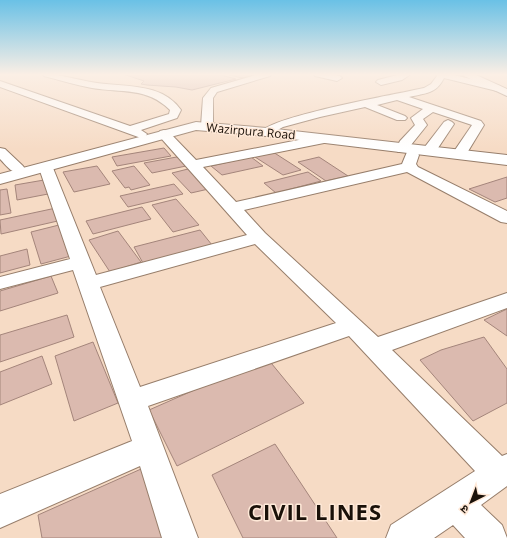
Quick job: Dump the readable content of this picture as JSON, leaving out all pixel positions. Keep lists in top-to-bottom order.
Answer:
{
  "streets": {
    "main road": ["Wazirpura Road"]
  },
  "districts": ["CIVIL LINES"],
  "north": "bottom left"
}
